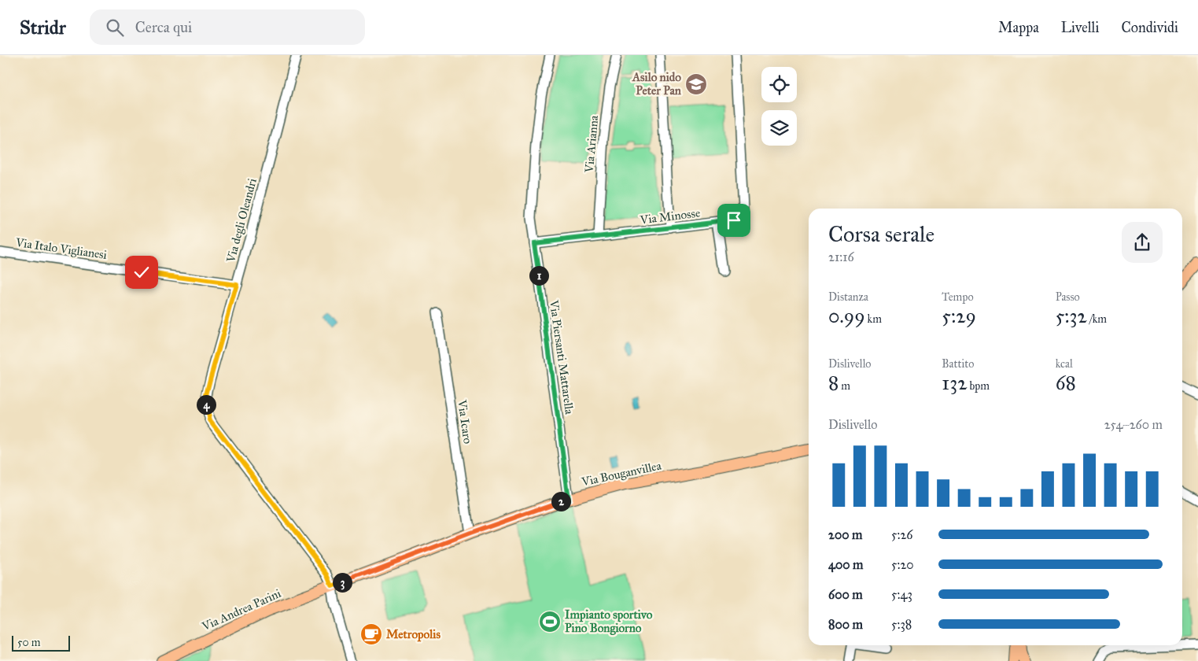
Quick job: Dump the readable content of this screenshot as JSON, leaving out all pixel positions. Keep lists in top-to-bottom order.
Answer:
{
  "streets": {
    "main road": ["Via Bouganvillea", "Via Andrea Parini"],
    "street": [
      "Via Arianna",
      "Via Minosse",
      "Via degli Oleandri",
      "Via Italo Viglianesi",
      "Via Piersanti Mattarella",
      "Via Icaro"
    ]
  },
  "crossings": [
    ["Via Arianna", "Via Minosse"],
    ["Via Minosse", "Via Piersanti Mattarella"],
    ["Via degli Oleandri", "Via Italo Viglianesi"],
    ["Via degli Oleandri", "Via Bouganvillea"],
    ["Via degli Oleandri", "Via Andrea Parini"],
    ["Via Piersanti Mattarella", "Via Bouganvillea"],
    ["Via Icaro", "Via Bouganvillea"],
    ["Via Bouganvillea", "Via Andrea Parini"]
  ],
  "places": {
    "school or university": ["Asilo nido Peter Pan"],
    "sports": ["Impianto sportivo Pino Bongiorno"],
    "cafe": ["Metropolis"]
  },
  "scale_bar": "50 m",
  "page": {
    "header": "Stridr",
    "search": "Cerca qui",
    "nav": ["Mappa", "Livelli", "Condividi"],
    "heading": ["Corsa serale", "21:16"],
    "pins": [
      "1",
      "4",
      "2",
      "3"
    ],
    "stats": [
      ["Distanza", "0.99 km"],
      ["Tempo", "5:29"],
      ["Passo", "5:32 /km"],
      ["Dislivello", "8 m"],
      ["Battito", "132 bpm"],
      ["kcal", "68"]
    ],
    "chart": ["Dislivello", "254–260 m"],
    "list": [
      {
        "name": "200 m",
        "note": "5:26"
      },
      {
        "name": "400 m",
        "note": "5:20"
      },
      {
        "name": "600 m",
        "note": "5:43"
      },
      {
        "name": "800 m",
        "note": "5:38"
      }
    ],
    "scale": "50 m"
  }
}
